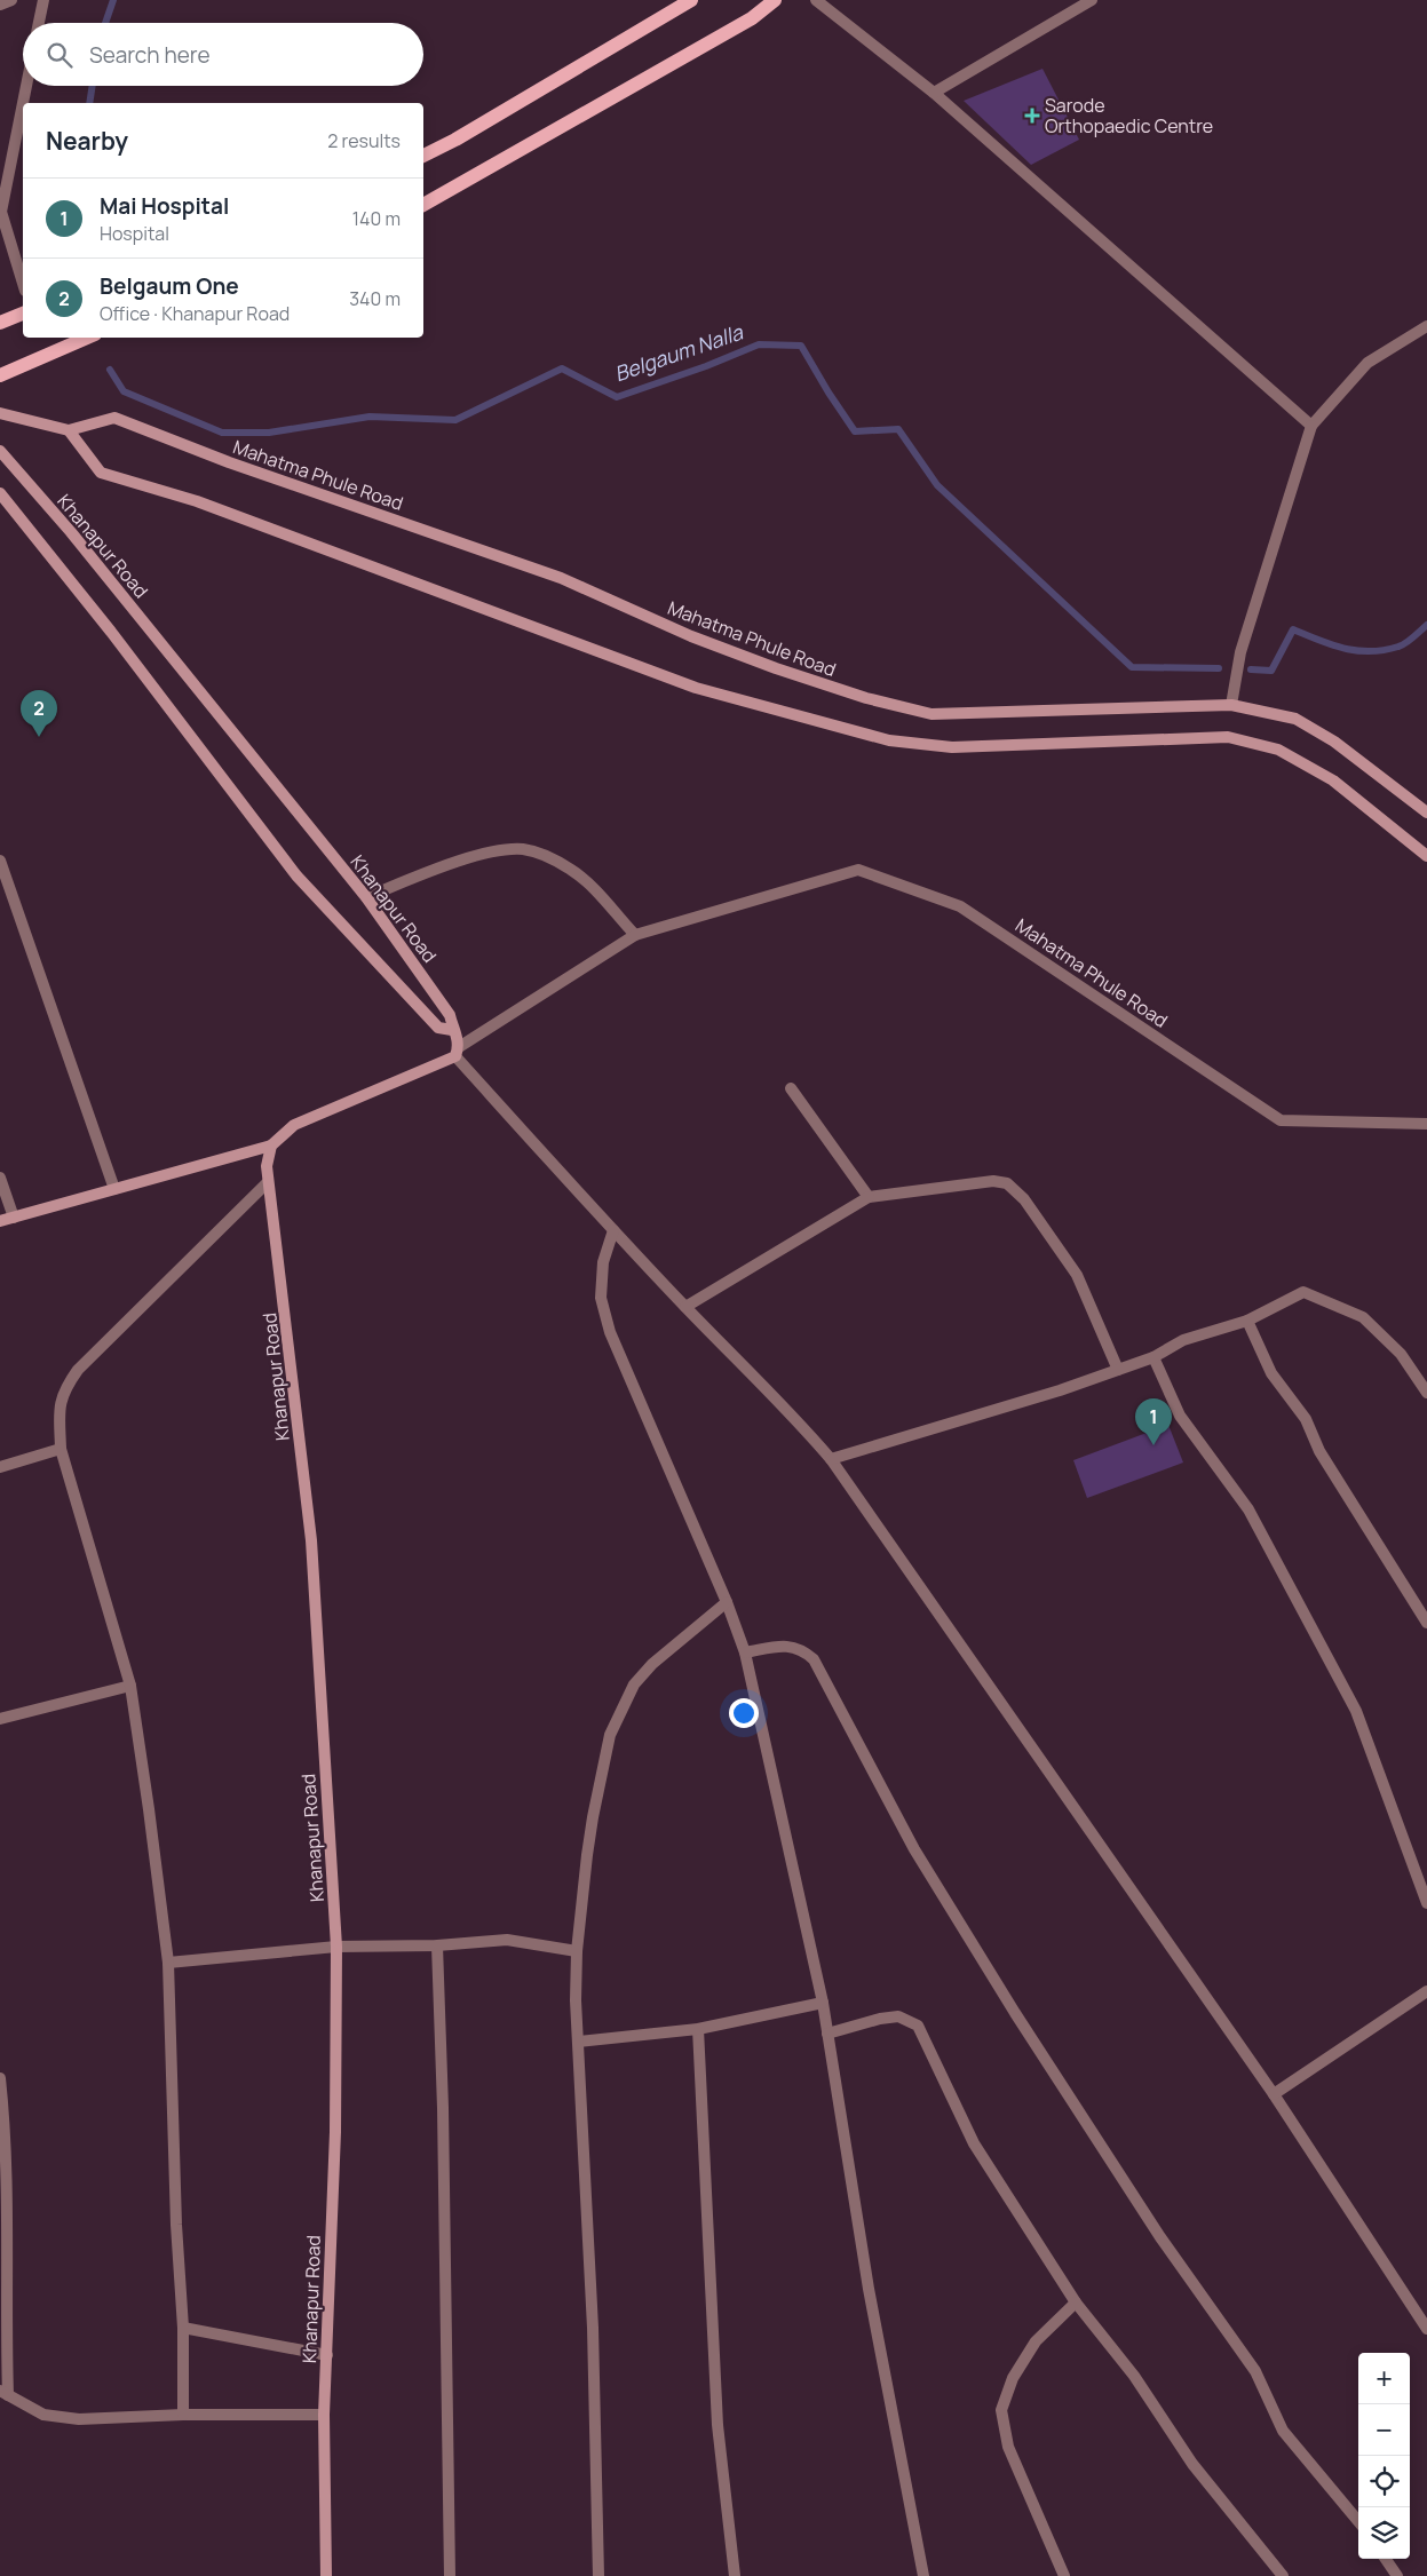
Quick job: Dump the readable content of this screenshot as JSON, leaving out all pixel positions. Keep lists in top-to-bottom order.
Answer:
{
  "streets": {
    "main road": ["Mahatma Phule Road", "Khanapur Road"]
  },
  "crossings": [
    ["Mahatma Phule Road", "Khanapur Road"]
  ],
  "water": ["Belgaum Nalla"],
  "places": {
    "health": ["Sarode Orthopaedic Centre"]
  },
  "page": {
    "search": "Search here",
    "heading": ["Nearby", "2 results"],
    "list": [
      {
        "mark": "1",
        "name": "Mai Hospital",
        "note": "Hospital",
        "value": "140 m"
      },
      {
        "mark": "2",
        "name": "Belgaum One",
        "note": "Office · Khanapur Road",
        "value": "340 m"
      }
    ],
    "pins": ["2", "1"],
    "map_buttons": ["+", "−"]
  }
}
